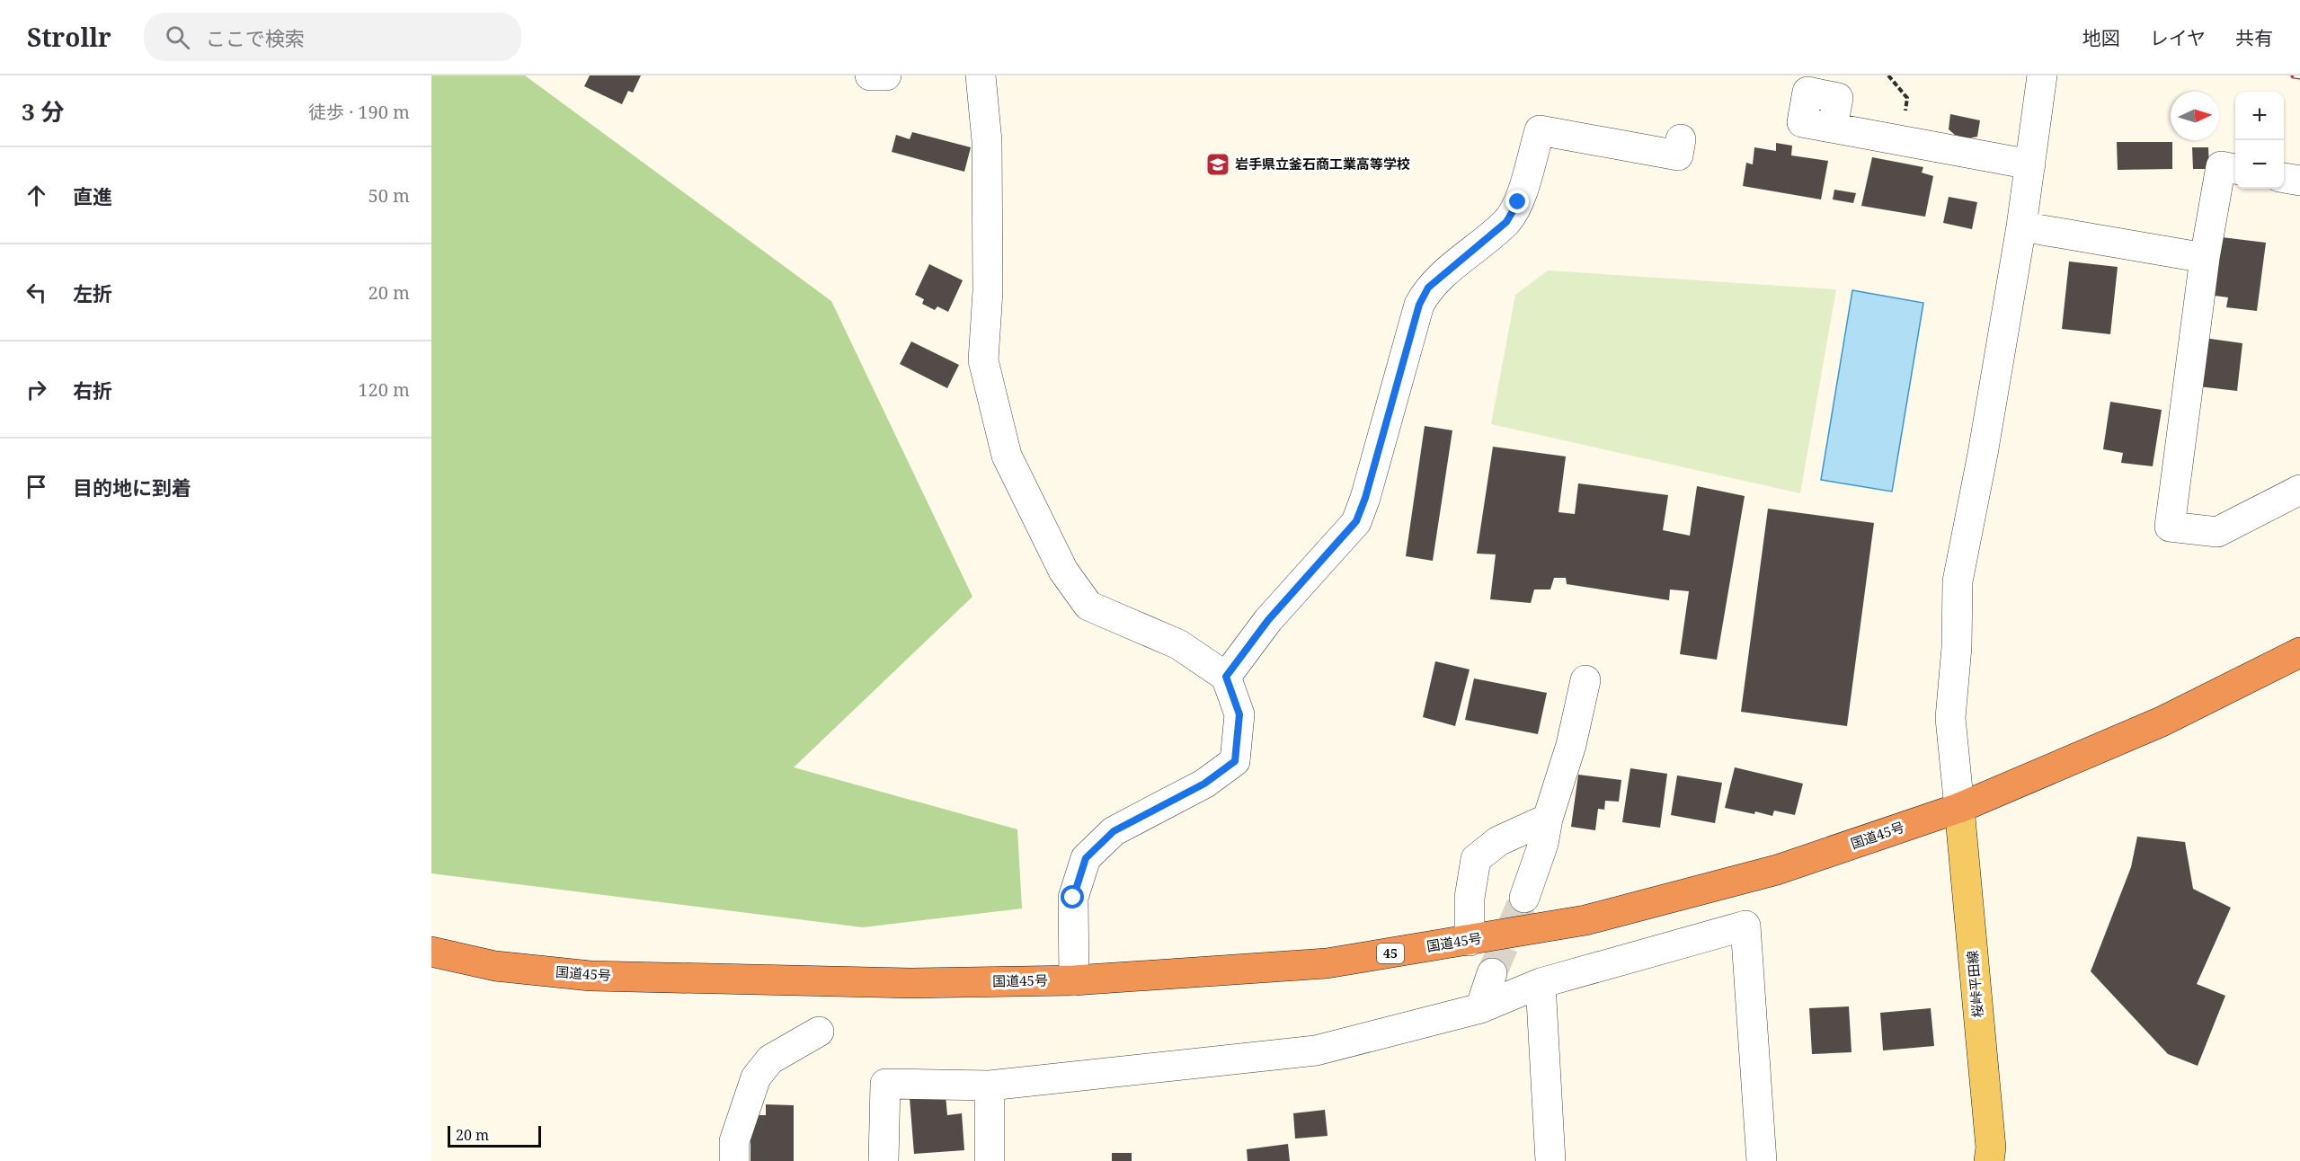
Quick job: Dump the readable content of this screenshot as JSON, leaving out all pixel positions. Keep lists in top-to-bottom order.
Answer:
{
  "streets": {
    "highway": ["国道45号", "45"],
    "main road": ["桜峠平田線"]
  },
  "crossings": [
    ["国道45号", "桜峠平田線"]
  ],
  "places": {
    "school or university": ["岩手県立釜石商工業高等学校"]
  },
  "scale_bar": "20 m",
  "north": "right",
  "page": {
    "header": "Strollr",
    "search": "ここで検索",
    "nav": ["地図", "レイヤ", "共有"],
    "heading": ["3 分", "徒歩 · 190 m"],
    "map_buttons": ["+", "−"],
    "list": [
      ["直進", "50 m"],
      ["左折", "20 m"],
      ["右折", "120 m"],
      "目的地に到着"
    ],
    "scale": "20 m"
  }
}
